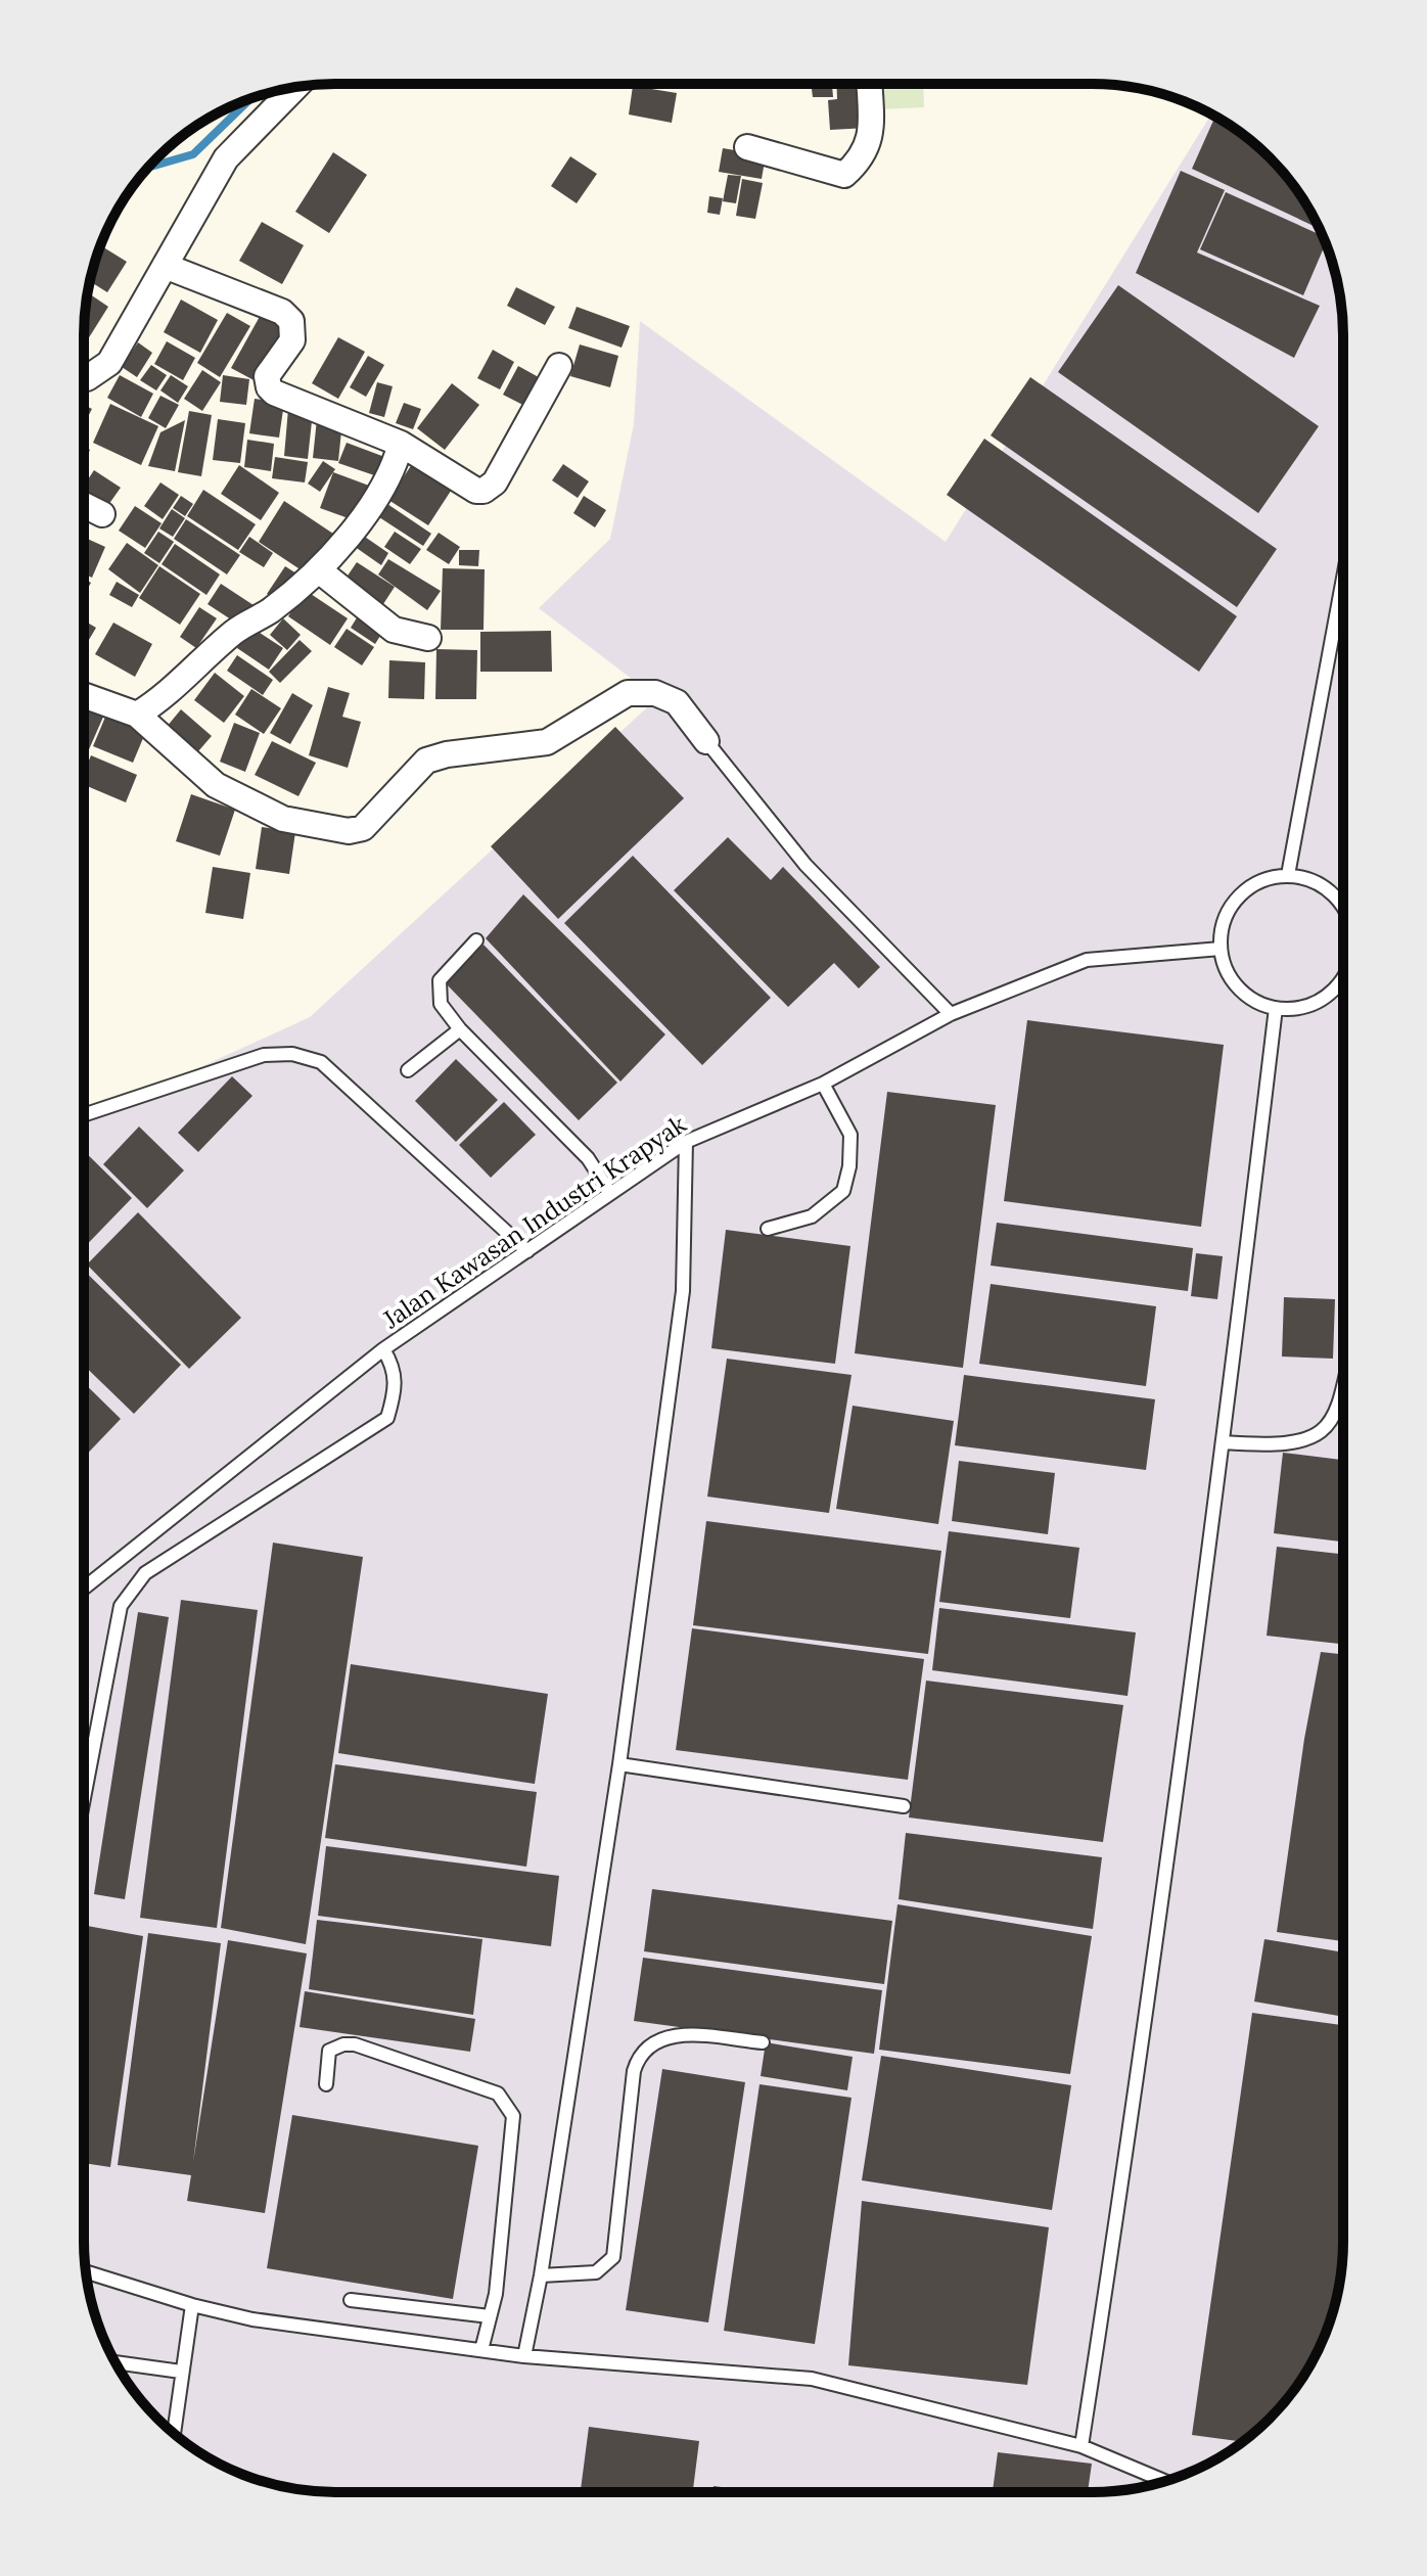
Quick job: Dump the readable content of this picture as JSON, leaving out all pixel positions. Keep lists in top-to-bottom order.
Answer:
{
  "streets": {
    "lane": ["Jalan Kawasan Industri Krapyak"]
  }
}
